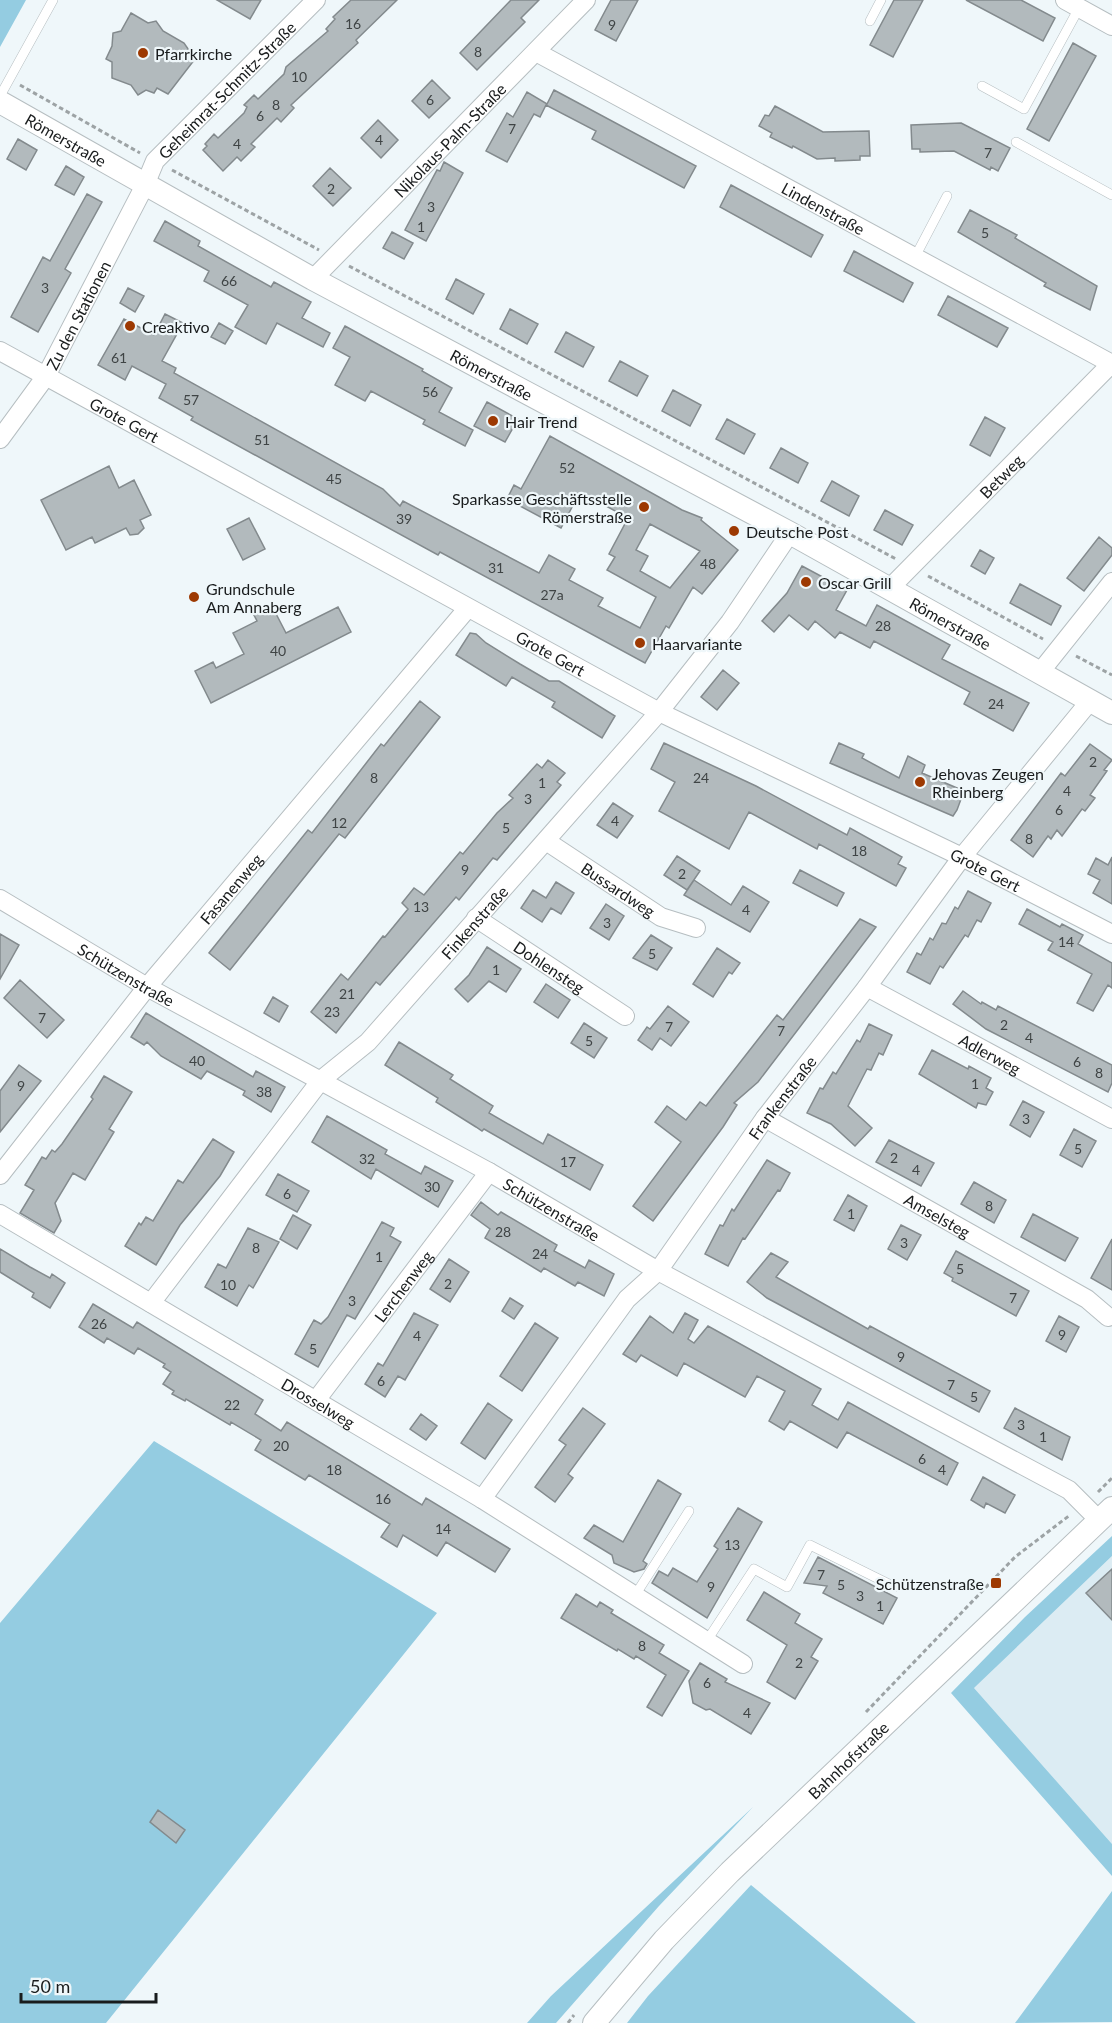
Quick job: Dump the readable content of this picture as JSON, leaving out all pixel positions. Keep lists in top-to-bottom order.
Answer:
{
  "streets": {
    "street": [
      "Geheimrat-Schmitz-Straße",
      "Römerstraße",
      "Nikolaus-Palm-Straße",
      "Lindenstraße",
      "Zu den Stationen",
      "Grote Gert",
      "Betweg",
      "Fasanenweg",
      "Bussardweg",
      "Finkenstraße",
      "Dohlensteg",
      "Schützenstraße",
      "Adlerweg",
      "Frankenstraße",
      "Amselsteg",
      "Lerchenweg",
      "Drosselweg",
      "Bahnhofstraße"
    ]
  },
  "crossings": [
    ["Geheimrat-Schmitz-Straße", "Römerstraße"],
    ["Geheimrat-Schmitz-Straße", "Zu den Stationen"],
    ["Römerstraße", "Nikolaus-Palm-Straße"],
    ["Römerstraße", "Zu den Stationen"],
    ["Römerstraße", "Betweg"],
    ["Römerstraße", "Finkenstraße"],
    ["Römerstraße", "Frankenstraße"],
    ["Nikolaus-Palm-Straße", "Lindenstraße"],
    ["Lindenstraße", "Betweg"],
    ["Zu den Stationen", "Grote Gert"],
    ["Grote Gert", "Fasanenweg"],
    ["Grote Gert", "Finkenstraße"],
    ["Grote Gert", "Frankenstraße"],
    ["Fasanenweg", "Schützenstraße"],
    ["Bussardweg", "Finkenstraße"],
    ["Finkenstraße", "Dohlensteg"],
    ["Finkenstraße", "Schützenstraße"],
    ["Finkenstraße", "Drosselweg"],
    ["Schützenstraße", "Frankenstraße"],
    ["Schützenstraße", "Lerchenweg"],
    ["Schützenstraße", "Bahnhofstraße"],
    ["Adlerweg", "Frankenstraße"],
    ["Frankenstraße", "Amselsteg"],
    ["Frankenstraße", "Drosselweg"],
    ["Lerchenweg", "Drosselweg"]
  ],
  "places": {
    "other": [
      "Pfarrkirche",
      "Creaktivo",
      "Hair Trend",
      "Sparkasse Geschäftsstelle Römerstraße",
      "Deutsche Post",
      "Oscar Grill",
      "Grundschule Am Annaberg",
      "Haarvariante",
      "Jehovas Zeugen Rheinberg"
    ],
    "transit": ["Schützenstraße"]
  },
  "house_numbers": [
    "16",
    "9",
    "8",
    "10",
    "6",
    "8",
    "6",
    "7",
    "4",
    "4",
    "7",
    "2",
    "3",
    "1",
    "5",
    "66",
    "3",
    "61",
    "56",
    "57",
    "51",
    "52",
    "45",
    "39",
    "48",
    "31",
    "27a",
    "28",
    "40",
    "24",
    "2",
    "8",
    "24",
    "1",
    "4",
    "3",
    "6",
    "4",
    "12",
    "5",
    "8",
    "18",
    "9",
    "2",
    "13",
    "4",
    "3",
    "14",
    "5",
    "1",
    "21",
    "23",
    "7",
    "2",
    "7",
    "7",
    "4",
    "5",
    "40",
    "6",
    "8",
    "1",
    "9",
    "38",
    "3",
    "5",
    "2",
    "32",
    "17",
    "4",
    "30",
    "6",
    "8",
    "1",
    "28",
    "3",
    "8",
    "24",
    "1",
    "5",
    "2",
    "10",
    "7",
    "3",
    "26",
    "9",
    "4",
    "5",
    "9",
    "6",
    "7",
    "5",
    "22",
    "3",
    "1",
    "20",
    "6",
    "18",
    "4",
    "16",
    "14",
    "13",
    "7",
    "5",
    "9",
    "3",
    "1",
    "8",
    "2",
    "6",
    "4"
  ],
  "scale_bar": "50 m"
}
